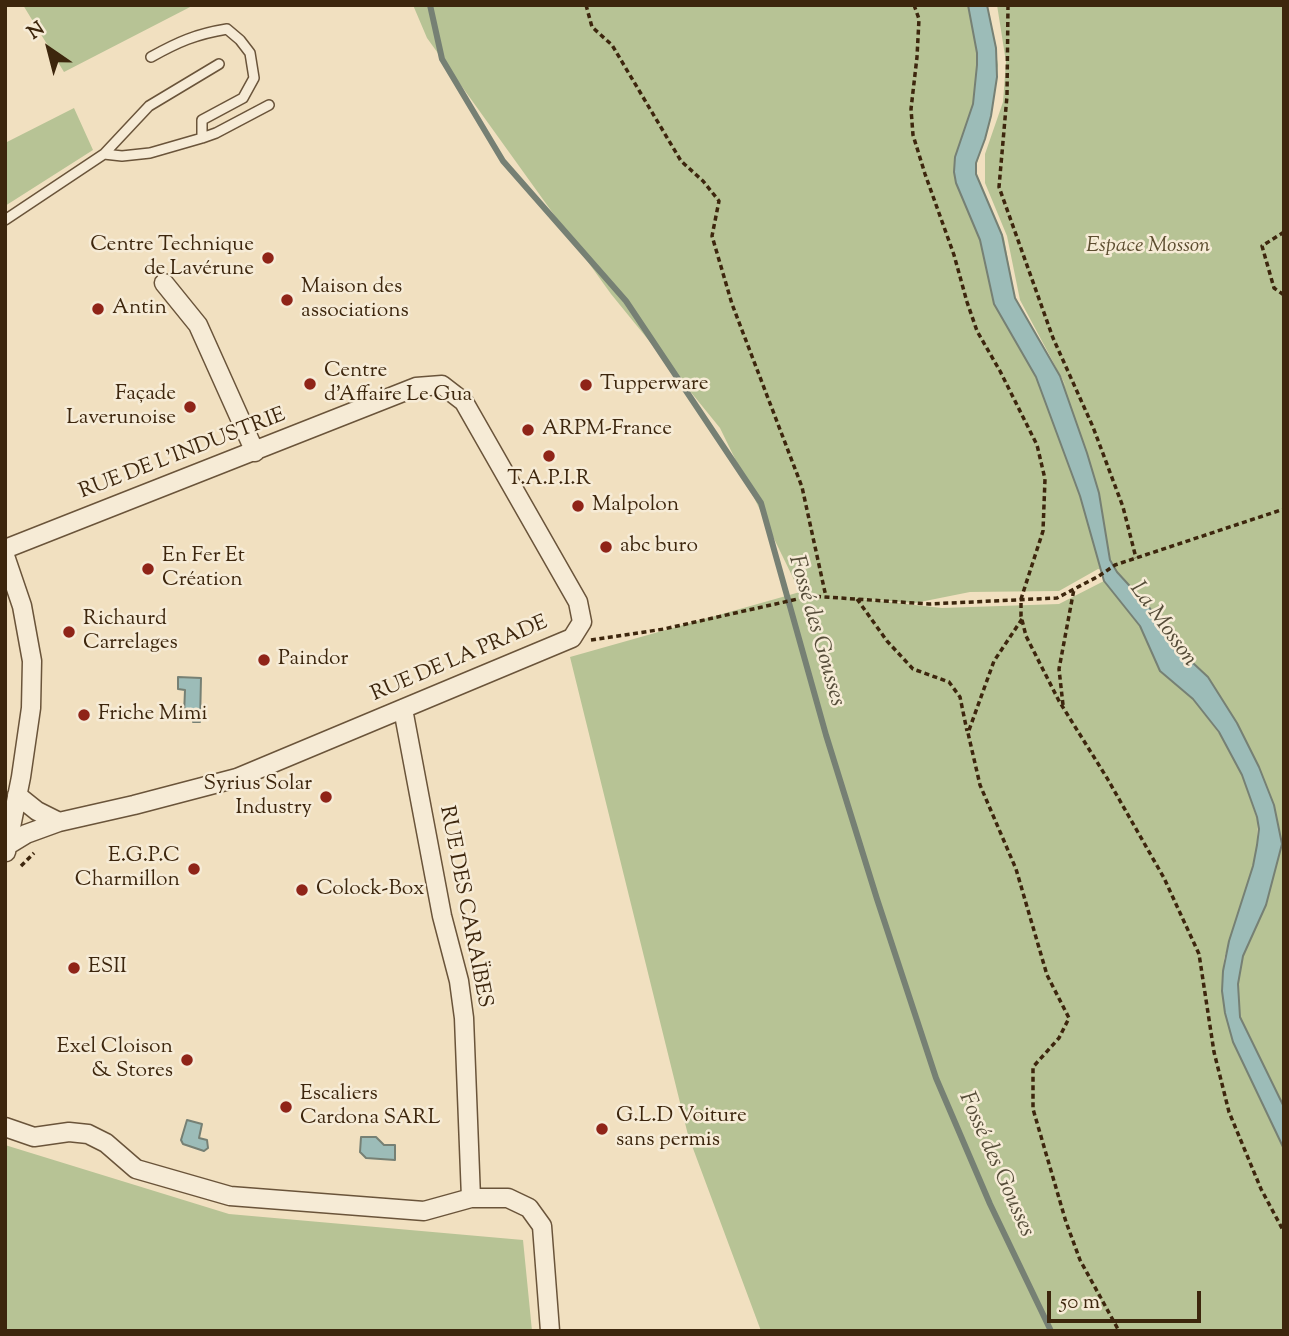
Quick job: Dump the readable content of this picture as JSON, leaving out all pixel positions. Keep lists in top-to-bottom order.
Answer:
{
  "streets": {
    "street": ["RUE DE L'INDUSTRIE", "RUE DE LA PRADE", "RUE DES CARAÏBES"]
  },
  "crossings": [
    ["RUE DE L'INDUSTRIE", "RUE DE LA PRADE"],
    ["RUE DE LA PRADE", "RUE DES CARAÏBES"]
  ],
  "water": ["La Mosson", "Fossé des Gousses"],
  "parks": ["Espace Mosson"],
  "places": [
    "Centre Technique de Lavérune",
    "Maison des associations",
    "Antin",
    "Centre d'Affaire Le Gua",
    "Tupperware",
    "Façade Laverunoise",
    "ARPM-France",
    "T.A.P.I.R",
    "Malpolon",
    "abc buro",
    "En Fer Et Création",
    "Richaurd Carrelages",
    "Paindor",
    "Friche Mimi",
    "Syrius Solar Industry",
    "E.G.P.C Charmillon",
    "Colock-Box",
    "ESII",
    "Exel Cloison & Stores",
    "Escaliers Cardona SARL",
    "G.L.D Voiture sans permis"
  ],
  "scale_bar": "50 m",
  "north": "top left"
}
